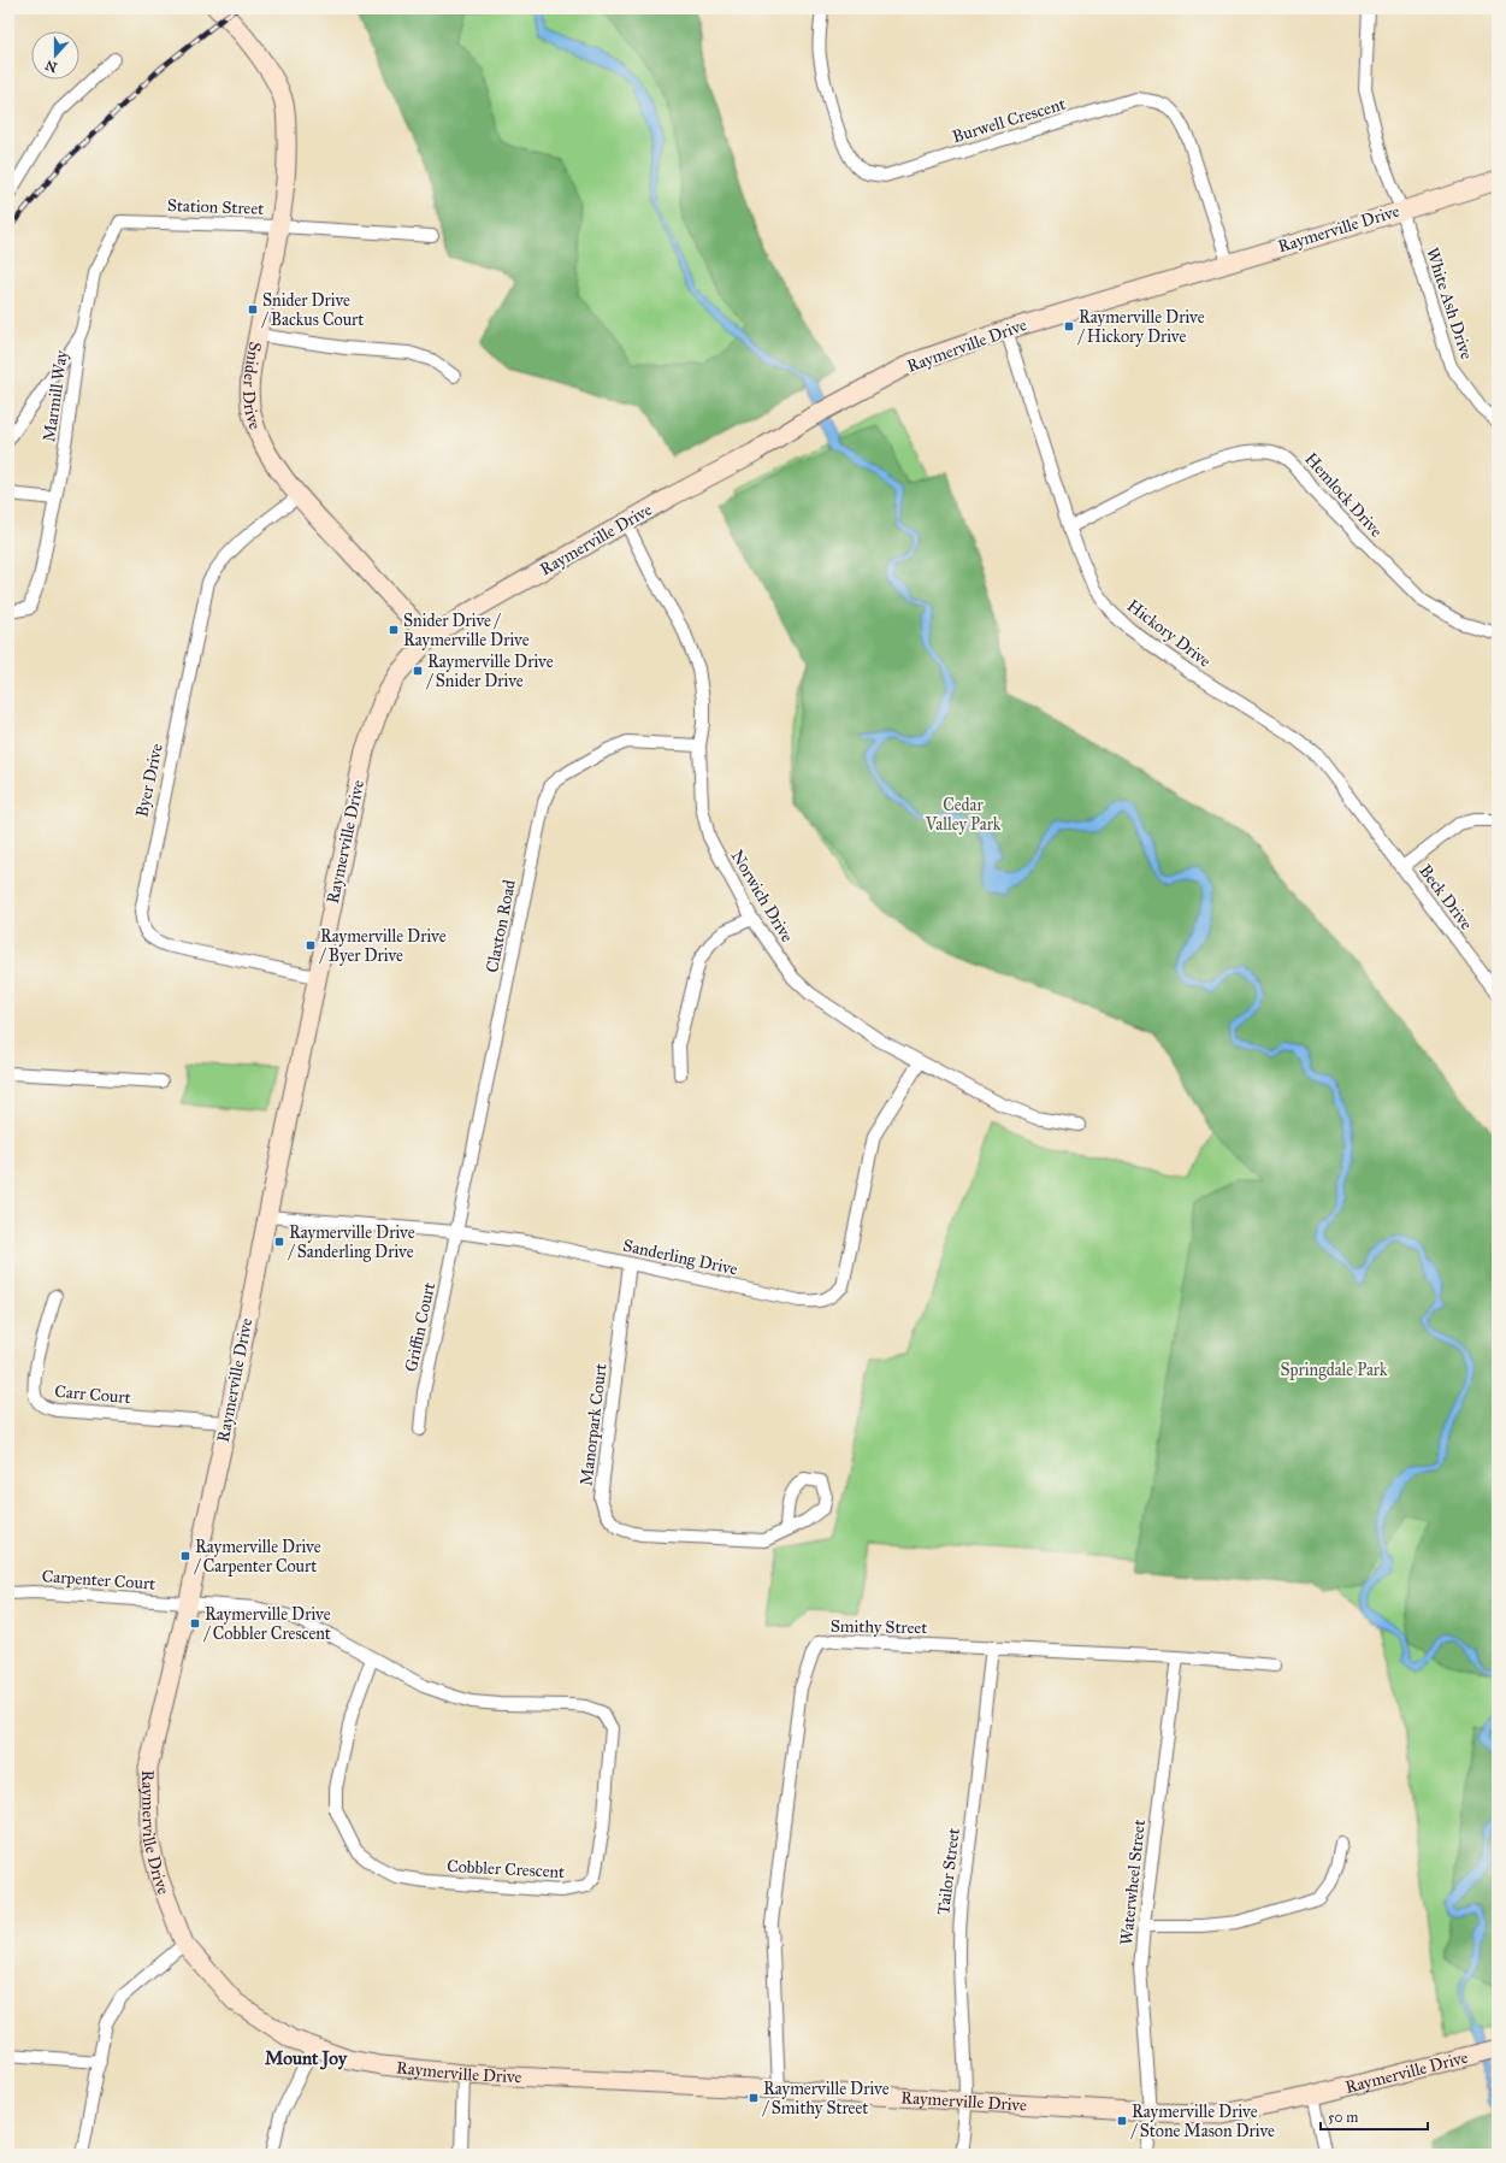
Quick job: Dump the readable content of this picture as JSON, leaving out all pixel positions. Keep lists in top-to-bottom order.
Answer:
{
  "streets": {
    "street": [
      "Burwell Crescent",
      "Station Street",
      "Raymerville Drive",
      "White Ash Drive",
      "Snider Drive",
      "Marmill Way",
      "Hemlock Drive",
      "Hickory Drive",
      "Byer Drive",
      "Norwich Drive",
      "Beck Drive",
      "Claxton Road",
      "Sanderling Drive",
      "Griffin Court",
      "Carr Court",
      "Manorpark Court",
      "Carpenter Court",
      "Smithy Street",
      "Cobbler Crescent",
      "Tailor Street",
      "Waterwheel Street"
    ]
  },
  "crossings": [
    ["Burwell Crescent", "Raymerville Drive"],
    ["Station Street", "Snider Drive"],
    ["Station Street", "Marmill Way"],
    ["Raymerville Drive", "White Ash Drive"],
    ["Raymerville Drive", "Snider Drive"],
    ["Raymerville Drive", "Hickory Drive"],
    ["Raymerville Drive", "Byer Drive"],
    ["Raymerville Drive", "Norwich Drive"],
    ["Raymerville Drive", "Sanderling Drive"],
    ["Raymerville Drive", "Carr Court"],
    ["Raymerville Drive", "Carpenter Court"],
    ["Raymerville Drive", "Smithy Street"],
    ["Raymerville Drive", "Cobbler Crescent"],
    ["Raymerville Drive", "Tailor Street"],
    ["Raymerville Drive", "Waterwheel Street"],
    ["Snider Drive", "Byer Drive"],
    ["Hemlock Drive", "Hickory Drive"],
    ["Hickory Drive", "Beck Drive"],
    ["Norwich Drive", "Claxton Road"],
    ["Norwich Drive", "Sanderling Drive"],
    ["Claxton Road", "Sanderling Drive"],
    ["Claxton Road", "Griffin Court"],
    ["Sanderling Drive", "Griffin Court"],
    ["Sanderling Drive", "Manorpark Court"],
    ["Carpenter Court", "Cobbler Crescent"],
    ["Smithy Street", "Tailor Street"],
    ["Smithy Street", "Waterwheel Street"]
  ],
  "districts": ["Mount Joy"],
  "parks": ["Cedar Valley Park", "Springdale Park"],
  "places": {
    "transit": [
      "Snider Drive / Backus Court",
      "Raymerville Drive / Hickory Drive",
      "Snider Drive / Raymerville Drive",
      "Raymerville Drive / Snider Drive",
      "Raymerville Drive / Byer Drive",
      "Raymerville Drive / Sanderling Drive",
      "Raymerville Drive / Carpenter Court",
      "Raymerville Drive / Cobbler Crescent",
      "Raymerville Drive / Smithy Street",
      "Raymerville Drive / Stone Mason Drive"
    ]
  },
  "scale_bar": "50 m",
  "north": "bottom"
}
